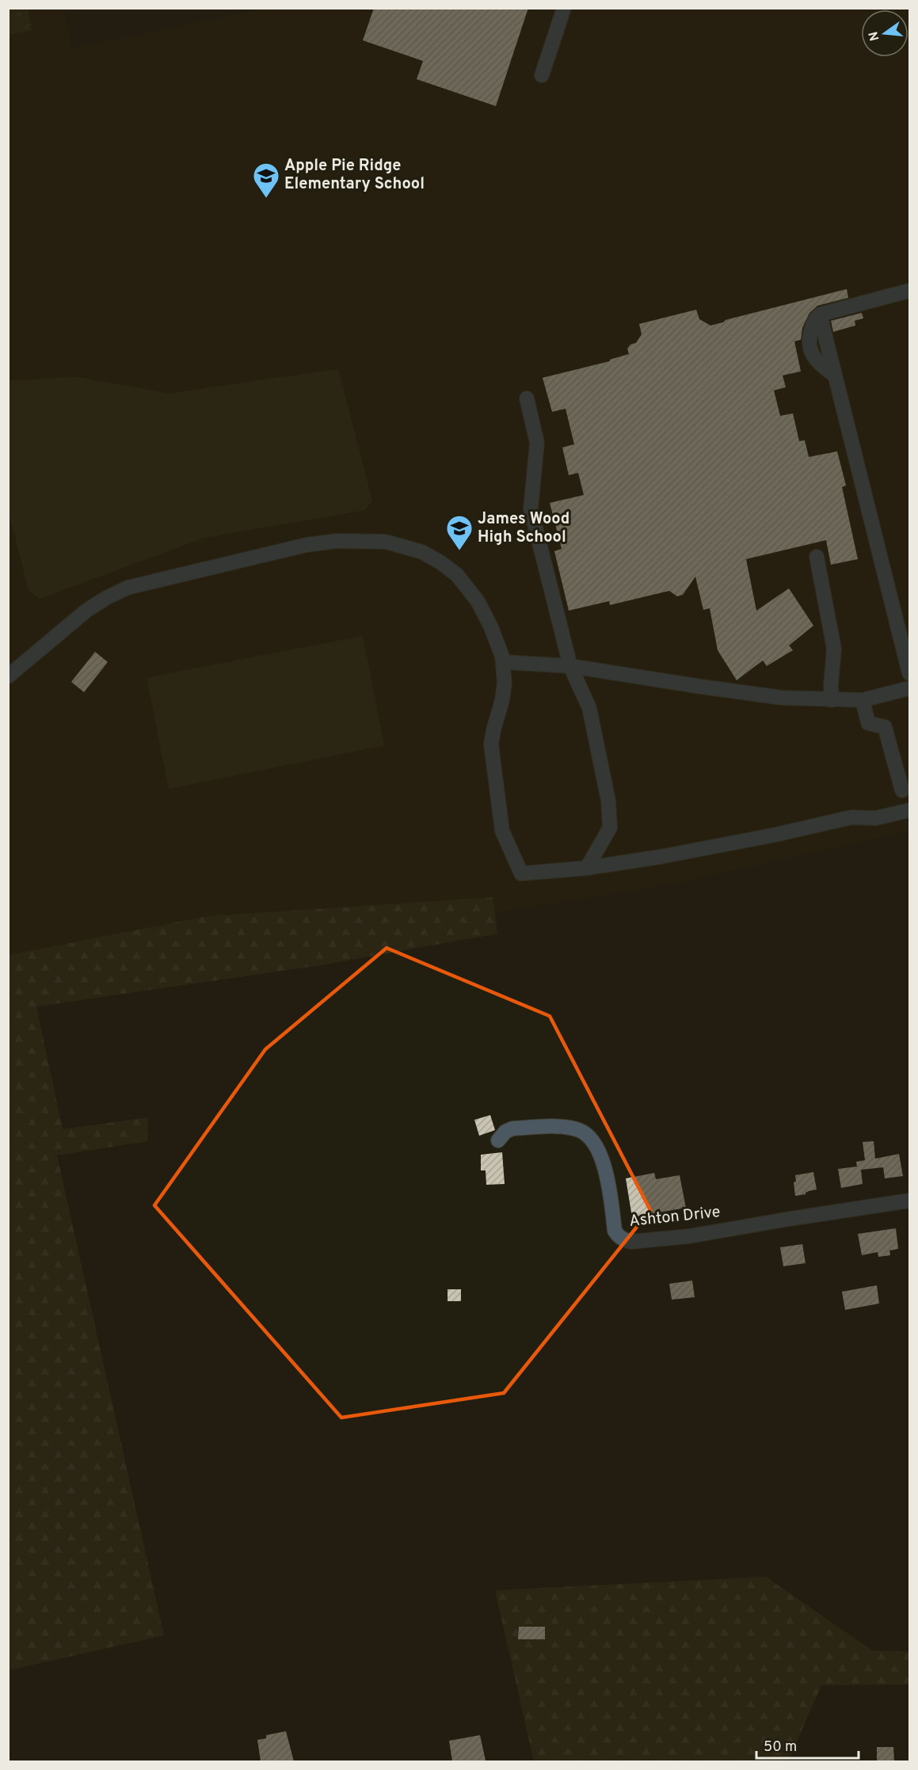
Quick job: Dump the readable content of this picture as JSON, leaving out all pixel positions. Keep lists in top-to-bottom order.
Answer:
{
  "streets": {
    "street": ["Ashton Drive"]
  },
  "places": {
    "school or university": ["Apple Pie Ridge Elementary School", "James Wood High School"]
  },
  "scale_bar": "50 m",
  "north": "left"
}
